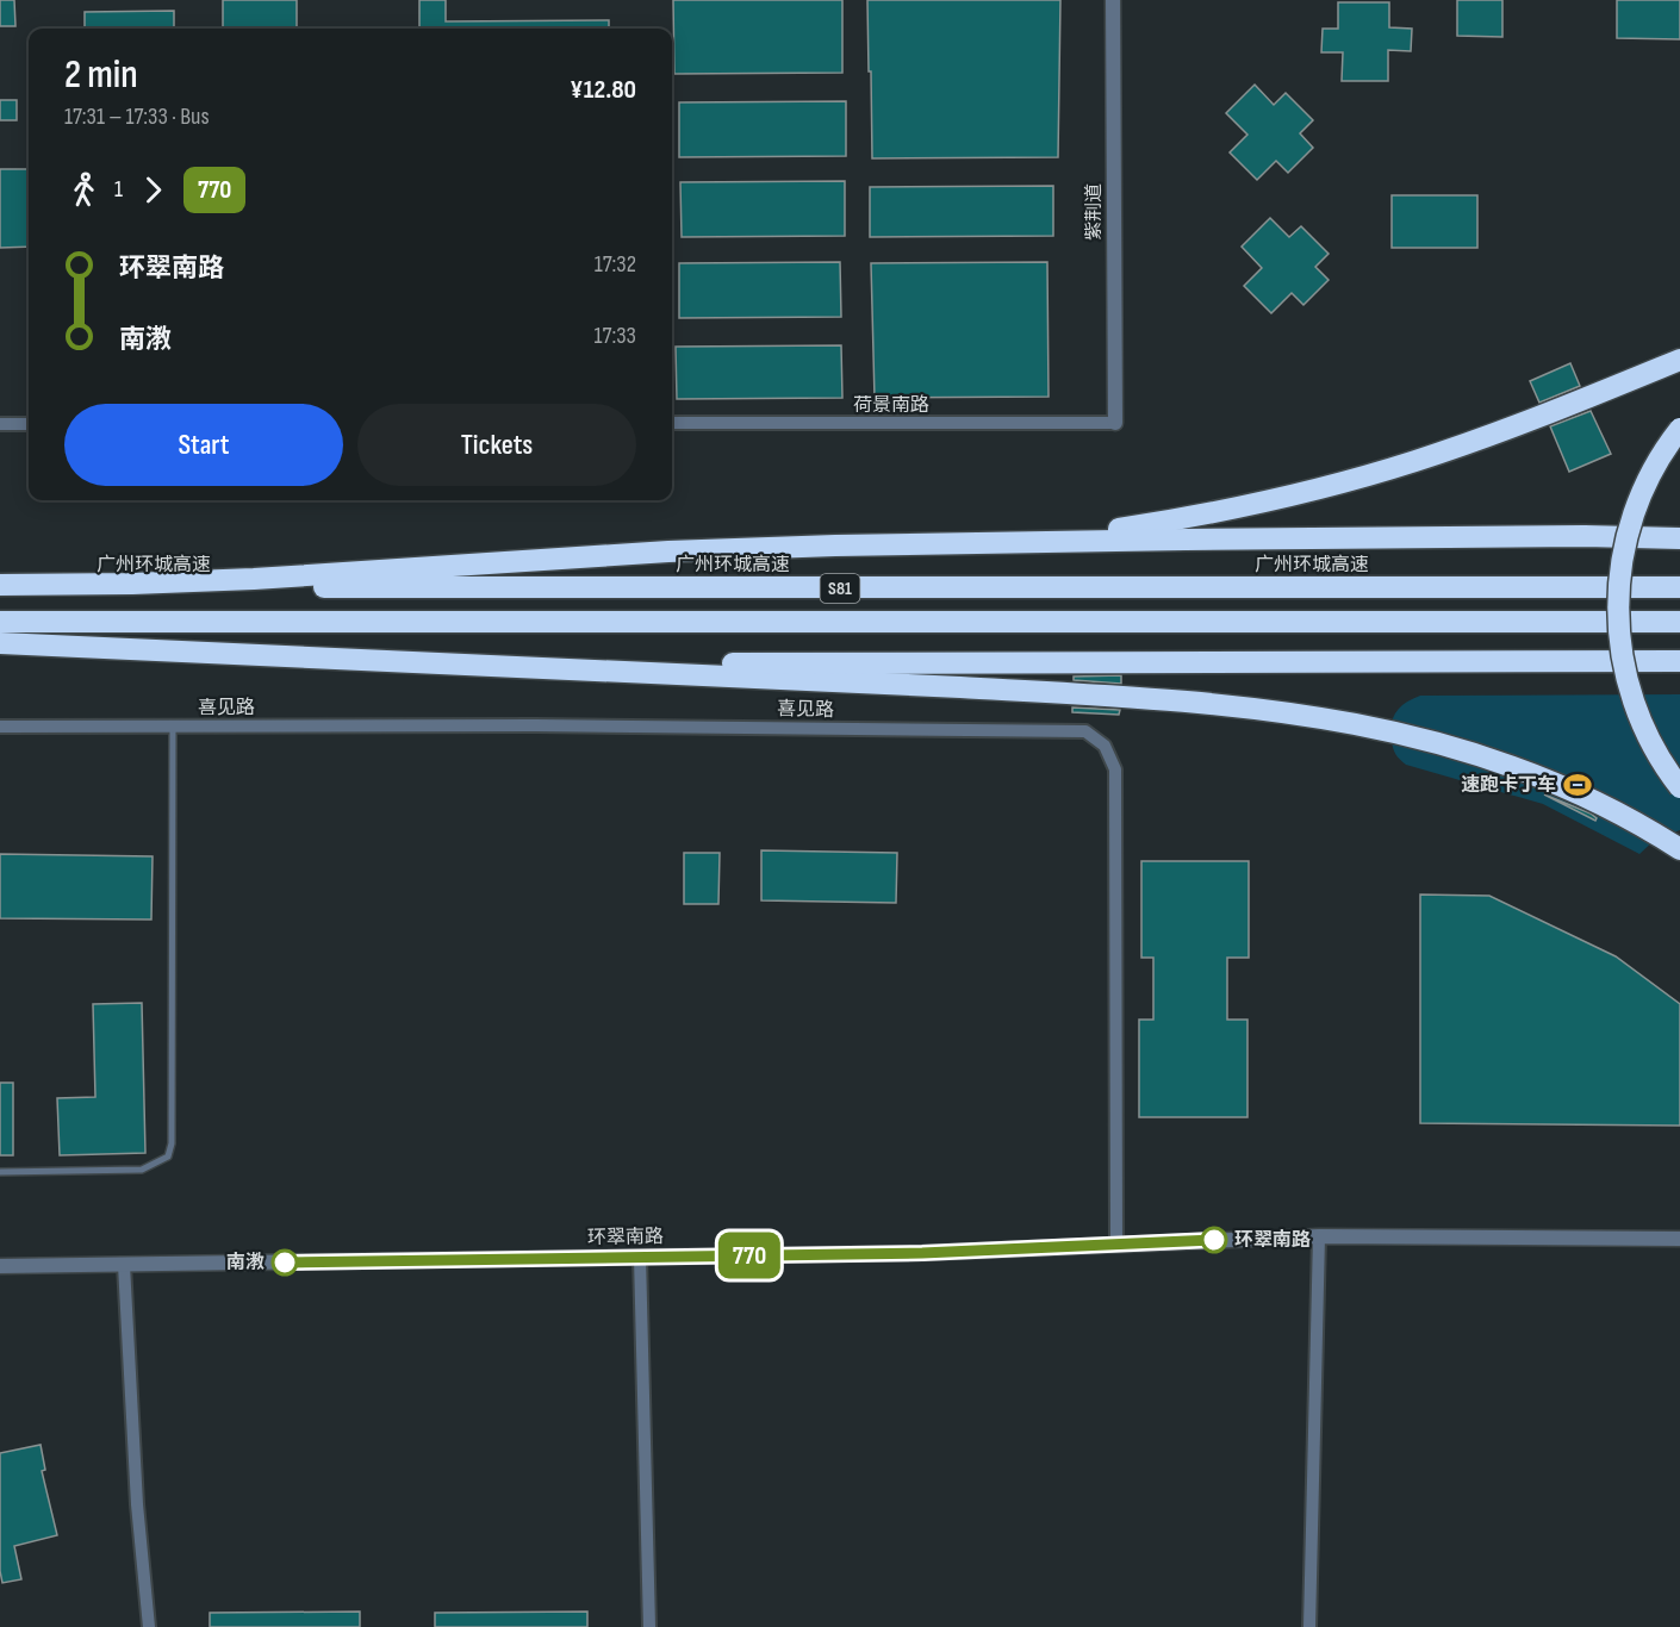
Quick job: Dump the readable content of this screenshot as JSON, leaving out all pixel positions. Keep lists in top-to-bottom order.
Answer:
{
  "streets": {
    "highway": ["广州环城高速", "S81"],
    "street": [
      "紫荆道",
      "荷景南路",
      "喜见路",
      "环翠南路"
    ]
  },
  "crossings": [
    ["紫荆道", "荷景南路"],
    ["喜见路", "环翠南路"]
  ],
  "places": {
    "sports": ["速跑卡丁车"],
    "other": ["环翠南路", "南漖"]
  },
  "lines": ["bus line 770"],
  "page": {
    "on_map": "770",
    "heading": ["2 min", "17:31 – 17:33 · Bus", "¥12.80"],
    "legs": ["1", "770"],
    "list": [
      {
        "name": "环翠南路",
        "value": "17:32"
      },
      {
        "name": "南漖",
        "value": "17:33"
      }
    ],
    "buttons": ["Start", "Tickets"]
  }
}
